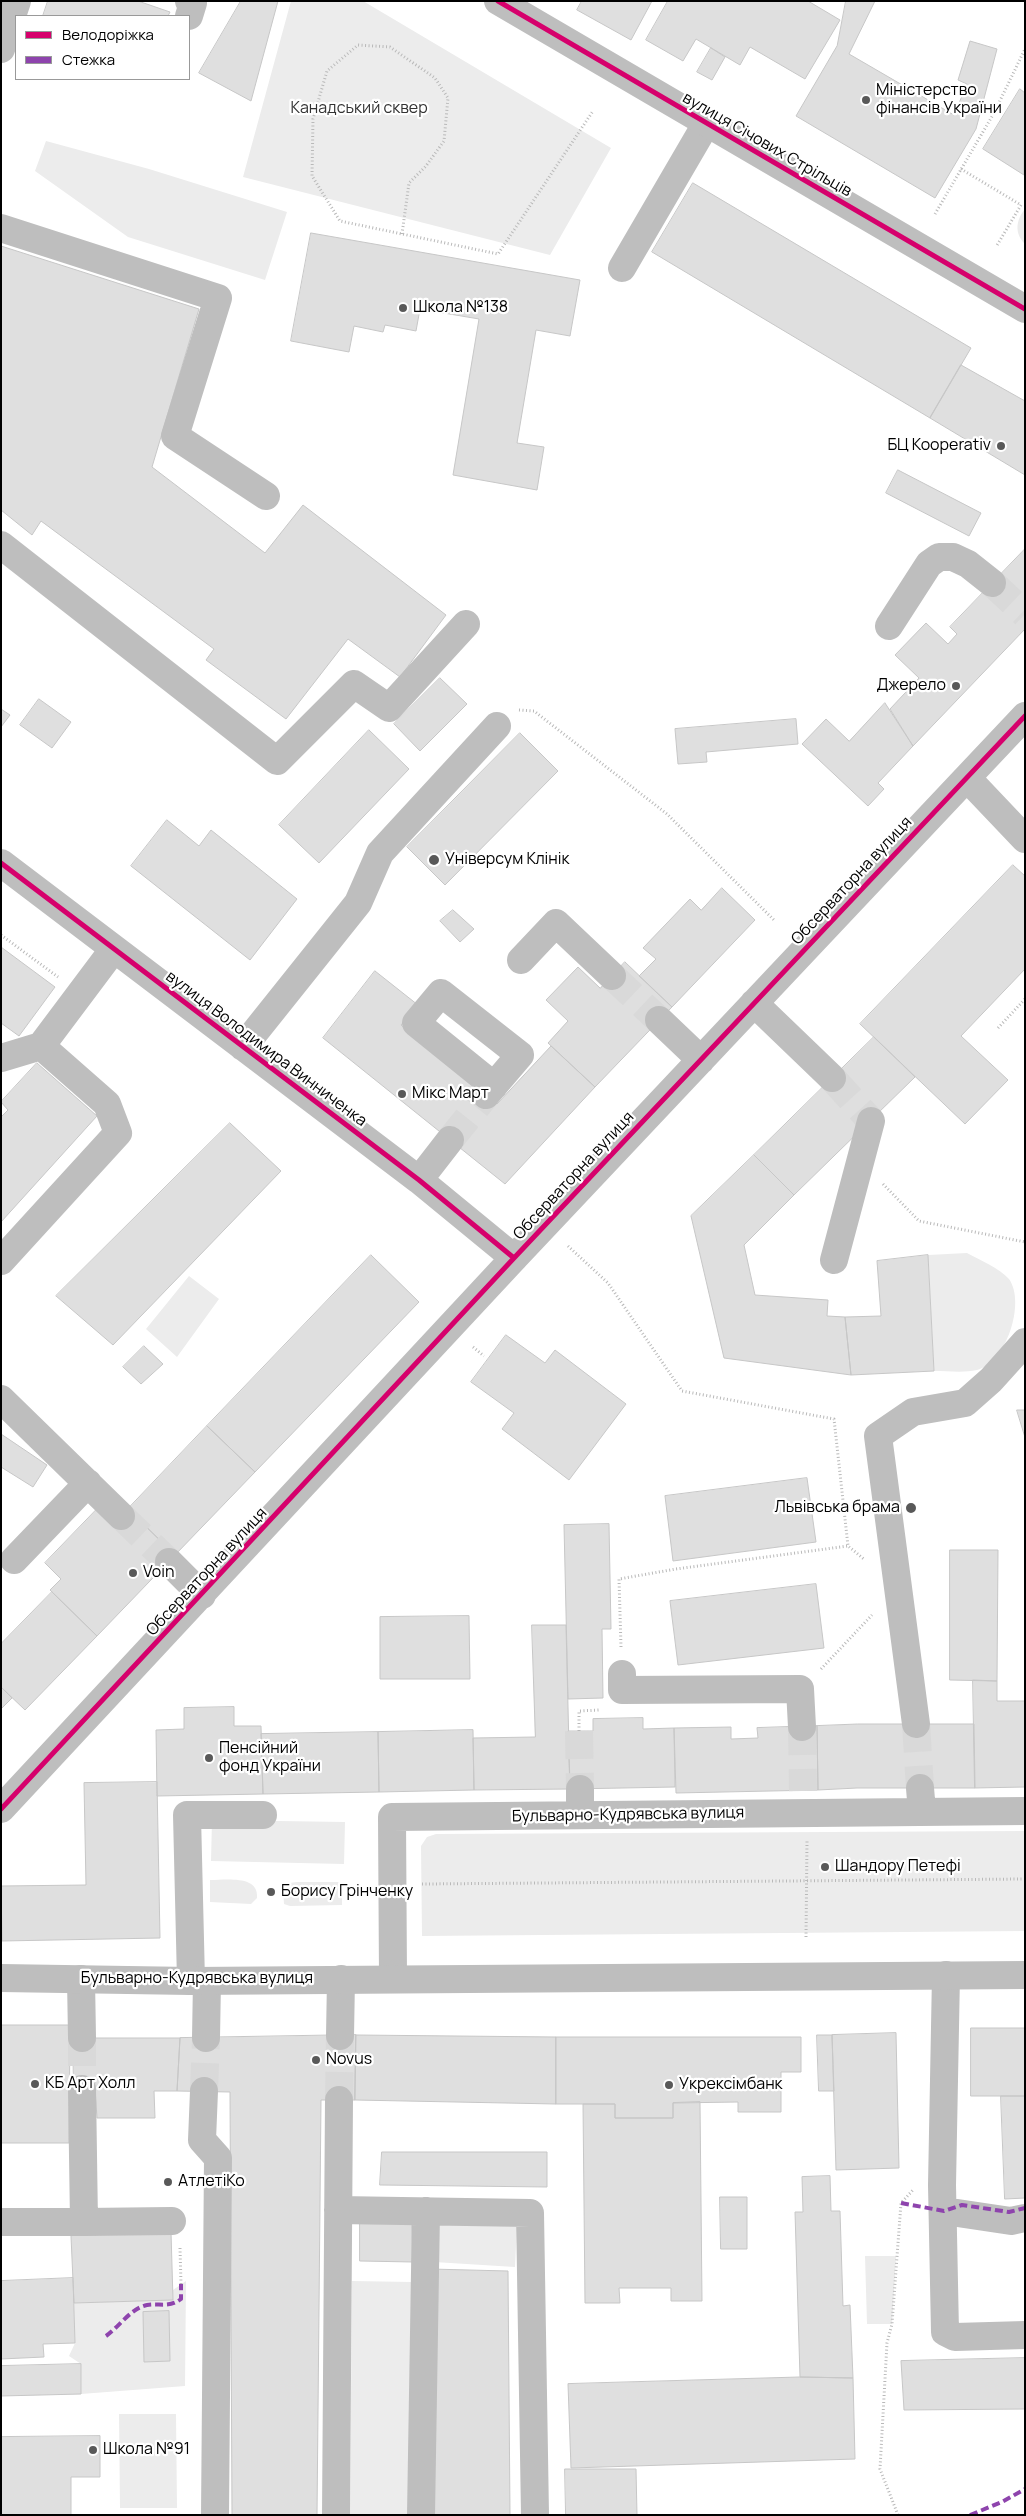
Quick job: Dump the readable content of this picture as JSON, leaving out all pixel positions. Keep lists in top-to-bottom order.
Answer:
{
  "streets": {
    "street": [
      "вулиця Січових Стрільців",
      "Обсерваторна вулиця",
      "вулиця Володимира Винниченка",
      "Бульварно-Кудрявська вулиця"
    ]
  },
  "crossings": [
    ["Обсерваторна вулиця", "вулиця Володимира Винниченка"]
  ],
  "parks": ["Канадський сквер"],
  "places": [
    "Міністерство фінансів України",
    "Школа №138",
    "БЦ Kooperativ",
    "Джерело",
    "Універсум Клінік",
    "Мікс Март",
    "Львівська брама",
    "Voin",
    "Пенсійний фонд України",
    "Шандору Петефі",
    "Борису Грінченку",
    "Novus",
    "КБ Арт Холл",
    "Укрексімбанк",
    "АтлетіКо",
    "Школа №91"
  ],
  "legend": ["Велодоріжка", "Стежка"]
}
